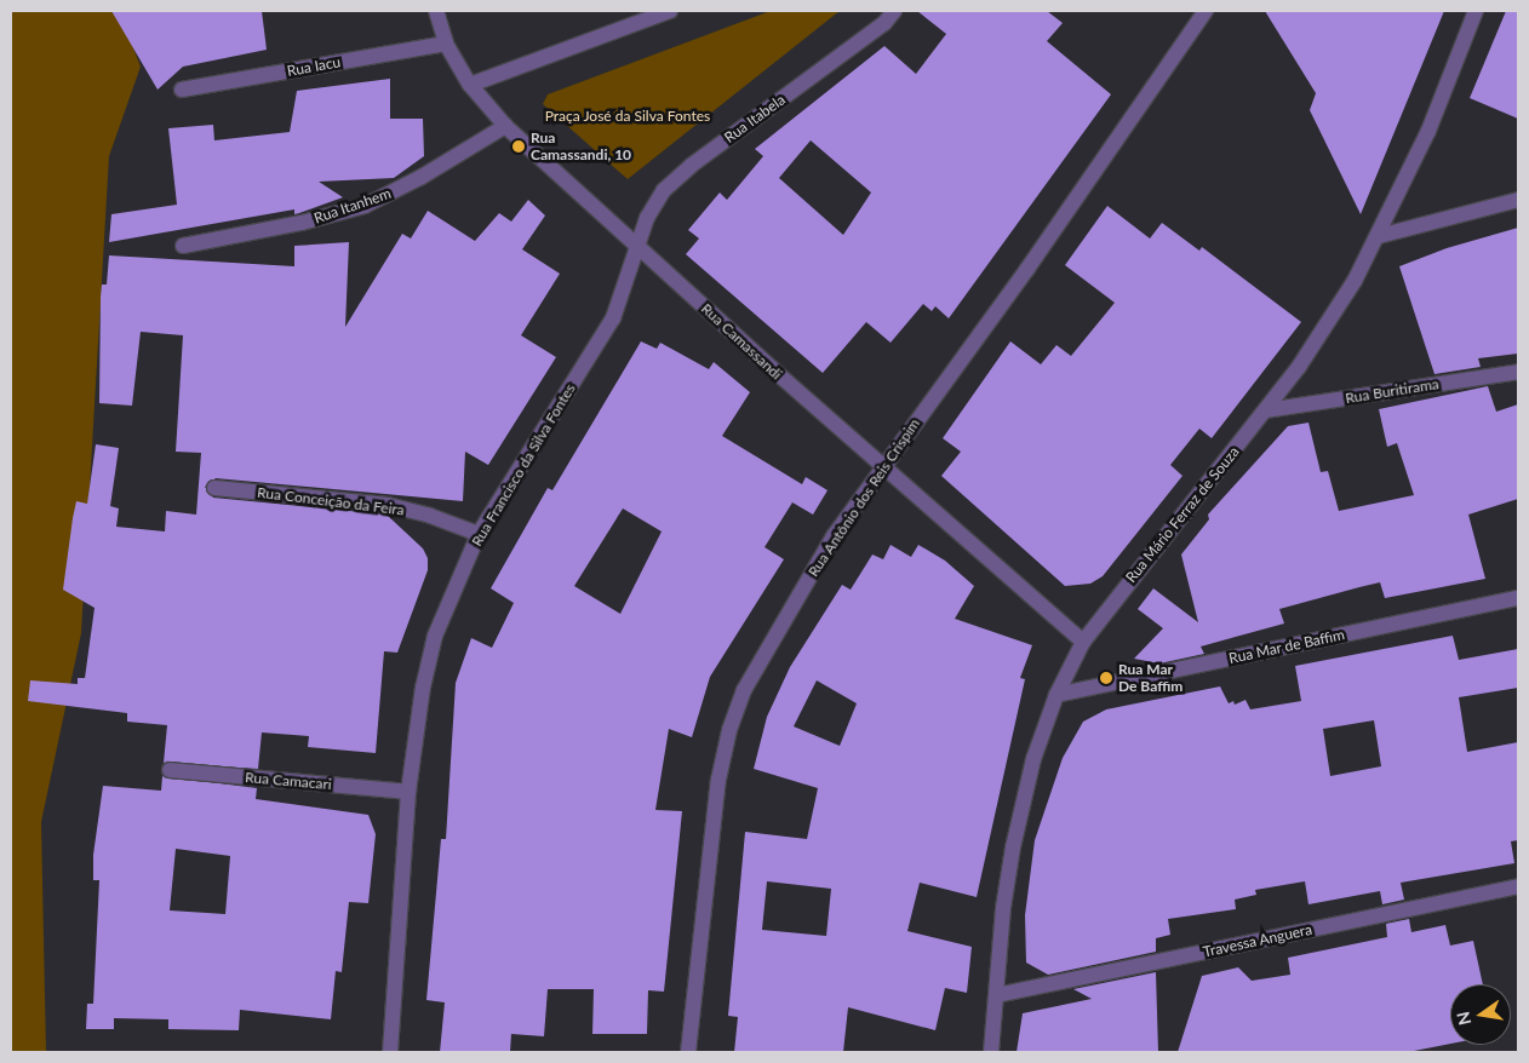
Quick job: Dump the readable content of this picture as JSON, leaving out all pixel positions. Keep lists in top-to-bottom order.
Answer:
{
  "streets": {
    "street": [
      "Rua Iacu",
      "Rua Itabela",
      "Rua Itanhem",
      "Rua Camassandi",
      "Rua Buritirama",
      "Rua Francisco da Silva Fontes",
      "Rua Antônio dos Reis Crispim",
      "Rua Conceição da Feira",
      "Rua Mário Ferraz de Souza",
      "Rua Mar de Baffim",
      "Rua Camacari",
      "Travessa Anguera"
    ]
  },
  "crossings": [
    ["Rua Iacu", "Rua Camassandi"],
    ["Rua Itabela", "Rua Camassandi"],
    ["Rua Itabela", "Rua Francisco da Silva Fontes"],
    ["Rua Itanhem", "Rua Camassandi"],
    ["Rua Camassandi", "Rua Francisco da Silva Fontes"],
    ["Rua Camassandi", "Rua Antônio dos Reis Crispim"],
    ["Rua Camassandi", "Rua Mário Ferraz de Souza"],
    ["Rua Buritirama", "Rua Mário Ferraz de Souza"],
    ["Rua Francisco da Silva Fontes", "Rua Conceição da Feira"],
    ["Rua Francisco da Silva Fontes", "Rua Camacari"],
    ["Rua Mário Ferraz de Souza", "Rua Mar de Baffim"],
    ["Rua Mário Ferraz de Souza", "Travessa Anguera"]
  ],
  "parks": ["Praça José da Silva Fontes"],
  "places": ["Rua Camassandi, 10", "Rua Mar De Baffim"],
  "north": "left"
}
